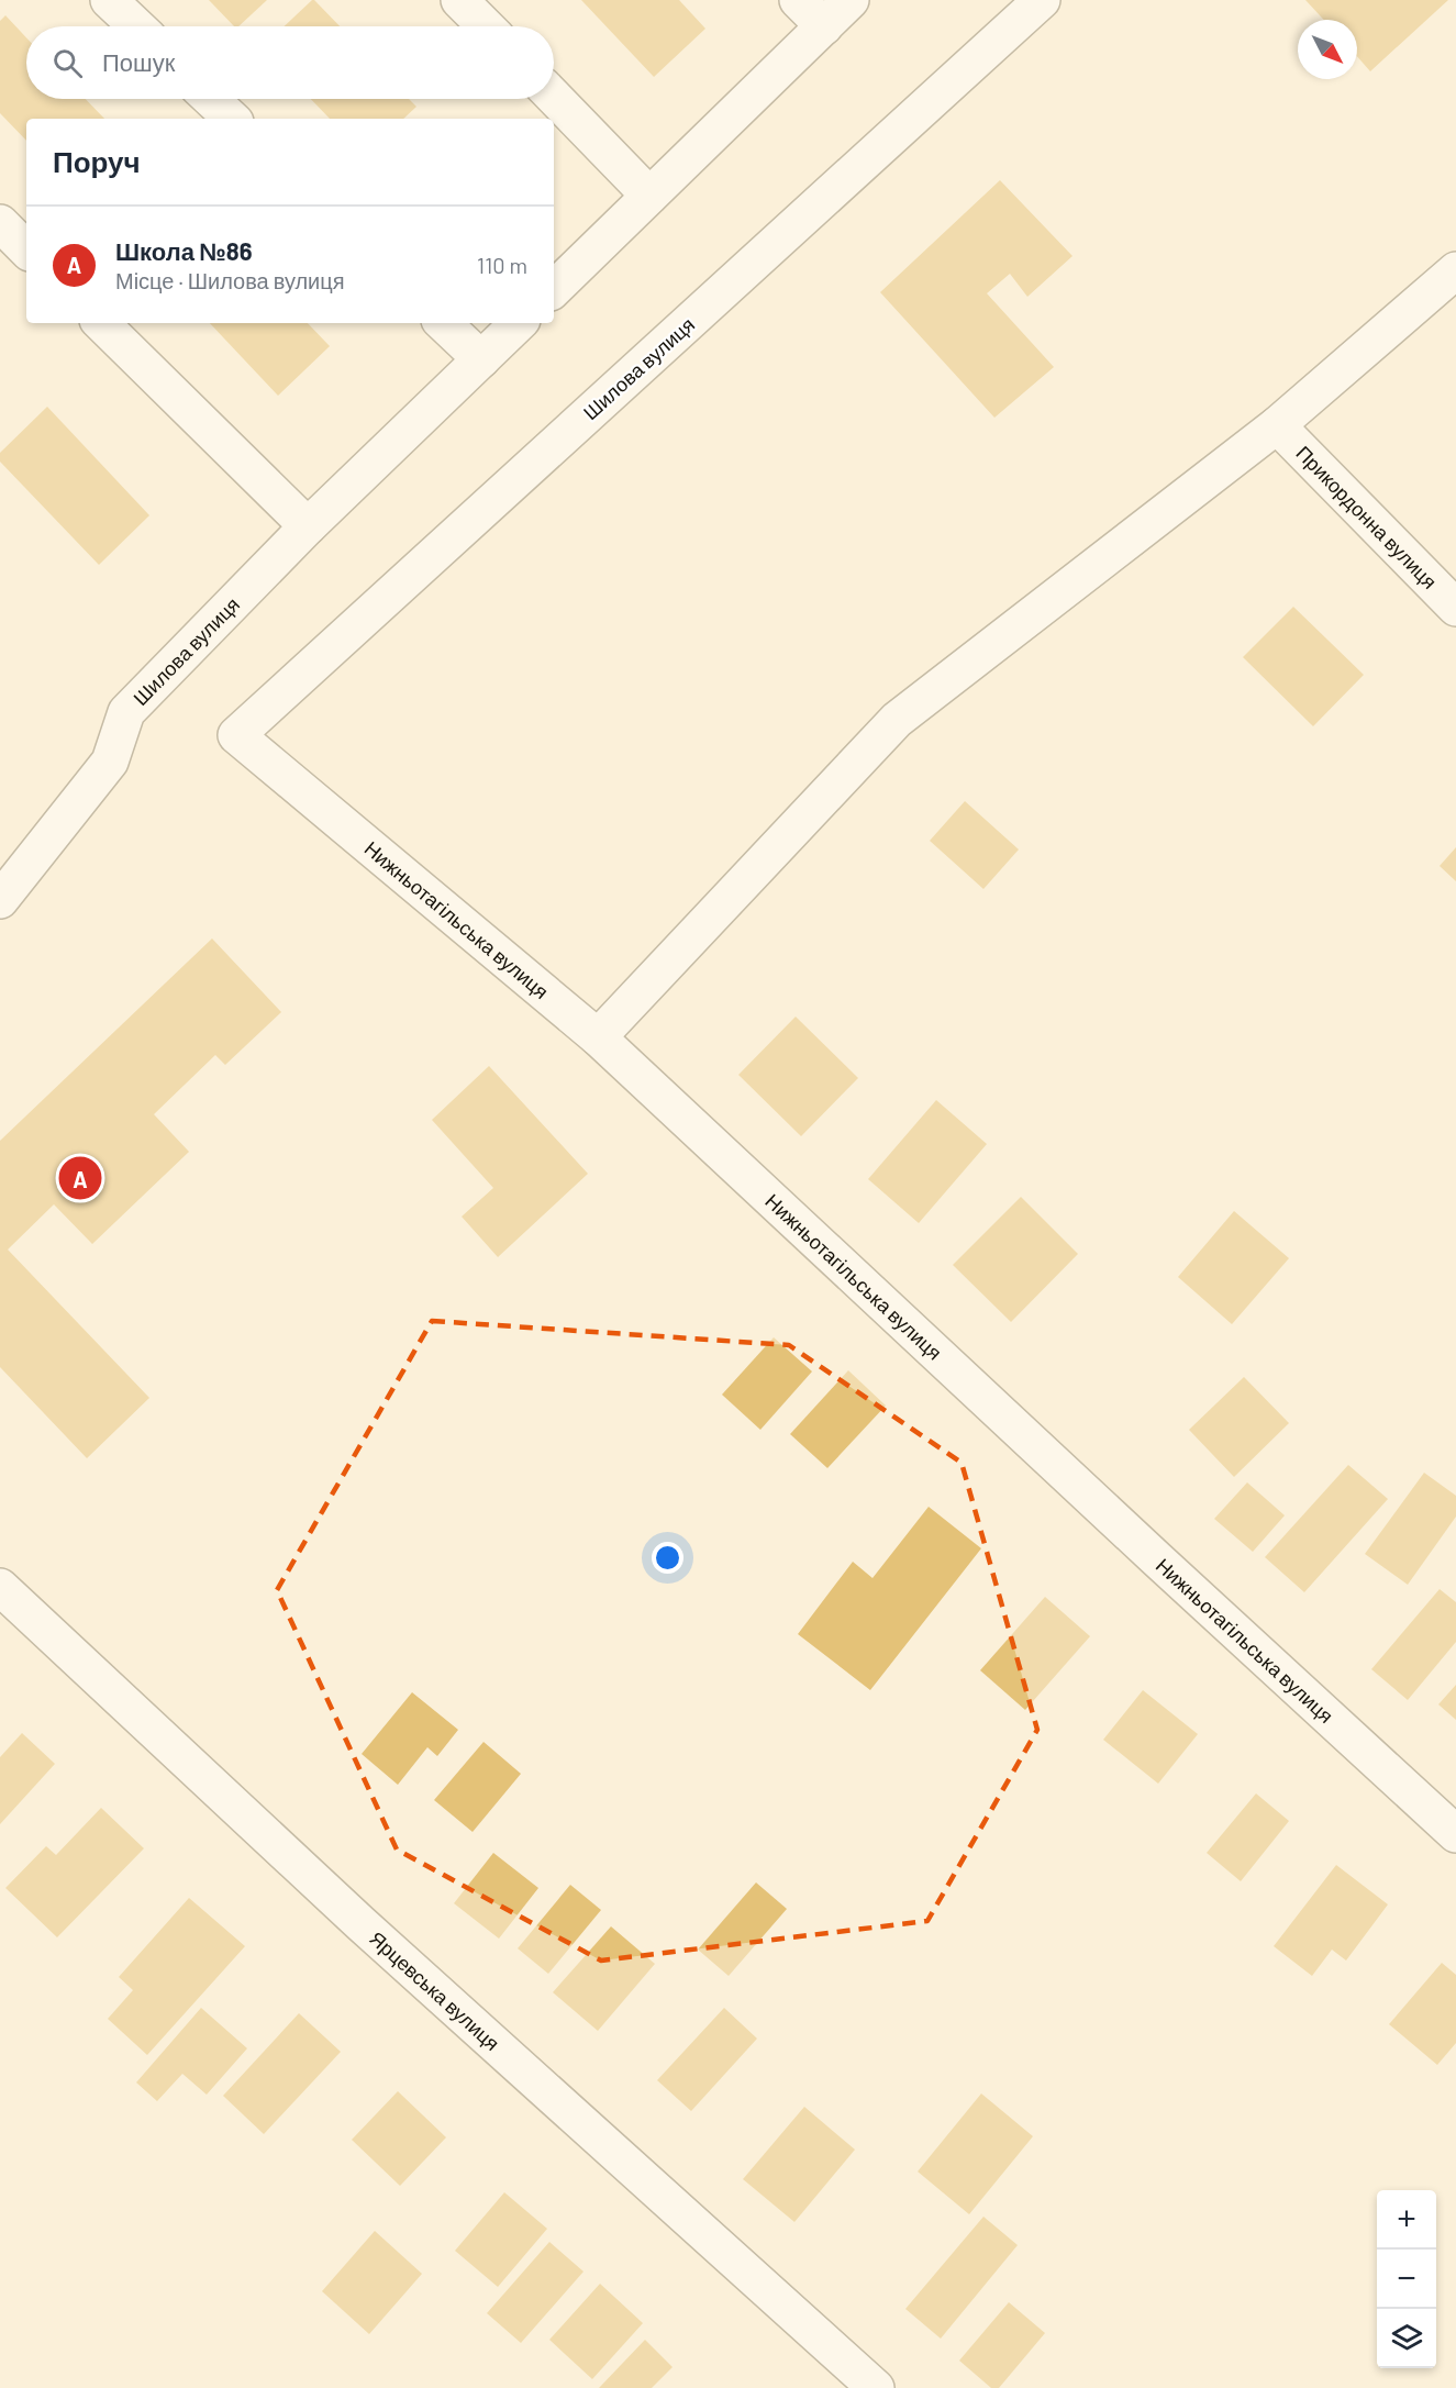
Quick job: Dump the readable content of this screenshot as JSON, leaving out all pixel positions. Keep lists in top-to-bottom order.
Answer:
{
  "streets": {
    "street": [
      "Шилова вулиця",
      "Прикордонна вулиця",
      "Нижньотагільська вулиця",
      "Ярцевська вулиця"
    ]
  },
  "crossings": [
    ["Шилова вулиця", "Нижньотагільська вулиця"]
  ],
  "north": "bottom right",
  "page": {
    "search": "Пошук",
    "heading": "Поруч",
    "list": [
      {
        "mark": "A",
        "name": "Школа №86",
        "note": "Місце · Шилова вулиця",
        "value": "110 m"
      }
    ],
    "pins": "A",
    "map_buttons": ["+", "−"]
  }
}
